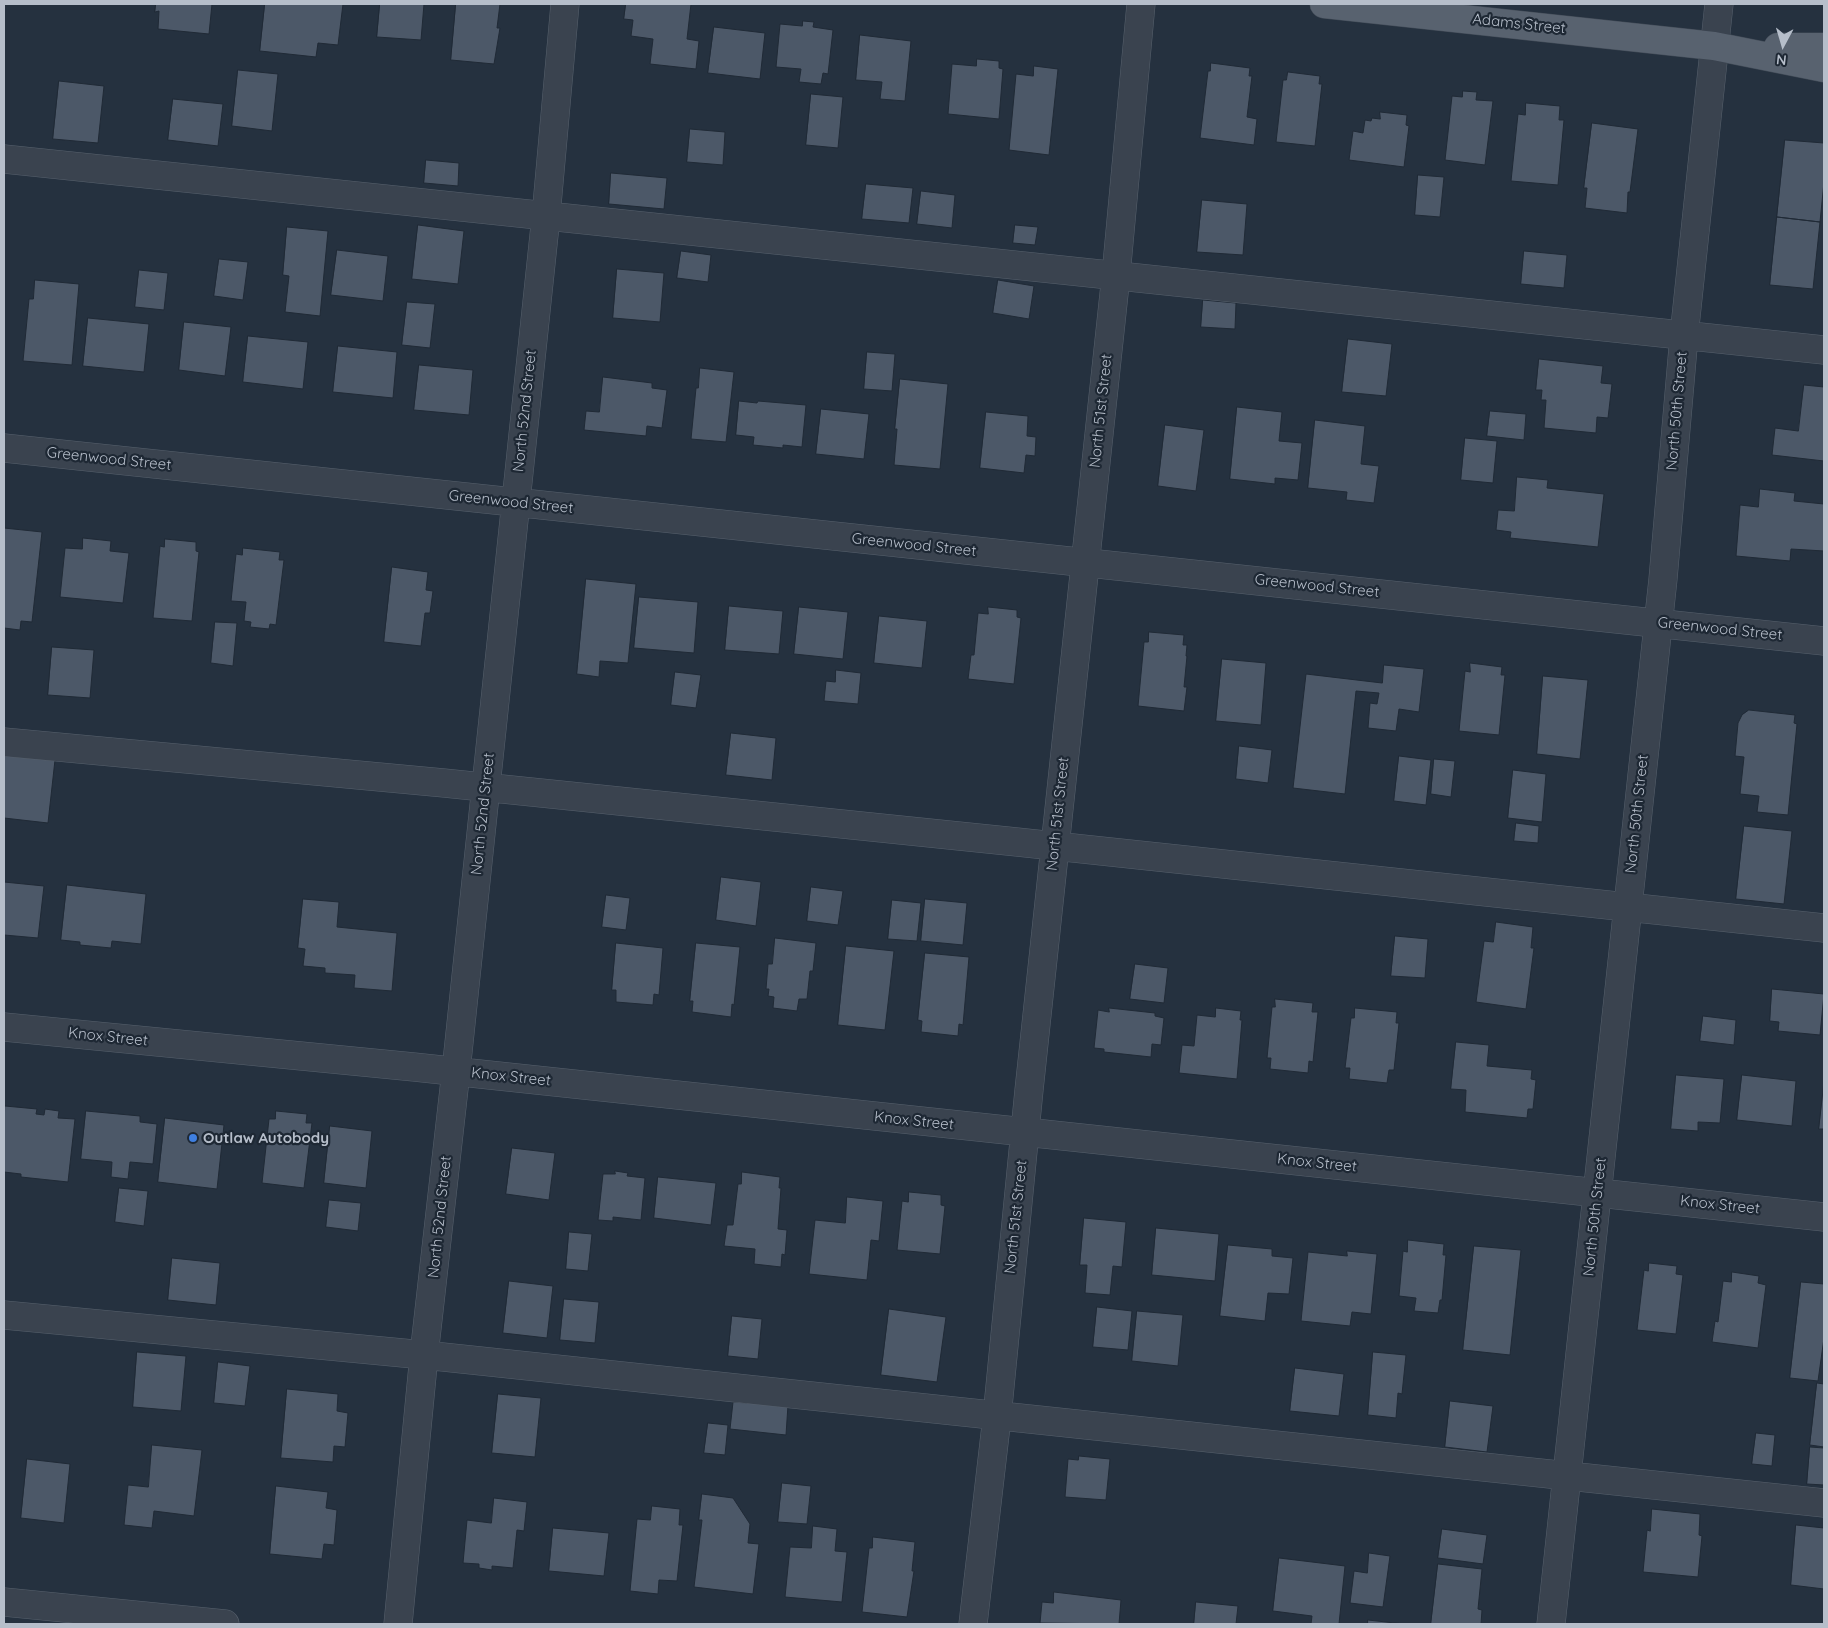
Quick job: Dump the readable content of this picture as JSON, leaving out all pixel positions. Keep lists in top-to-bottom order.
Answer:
{
  "streets": {
    "main road": ["Adams Street"],
    "street": [
      "North 52nd Street",
      "North 51st Street",
      "North 50th Street",
      "Greenwood Street",
      "Knox Street"
    ]
  },
  "crossings": [
    ["Adams Street", "North 50th Street"],
    ["North 52nd Street", "Greenwood Street"],
    ["North 52nd Street", "Knox Street"],
    ["North 51st Street", "Greenwood Street"],
    ["North 51st Street", "Knox Street"],
    ["North 50th Street", "Greenwood Street"],
    ["North 50th Street", "Knox Street"]
  ],
  "places": ["Outlaw Autobody"],
  "north": "bottom"
}
